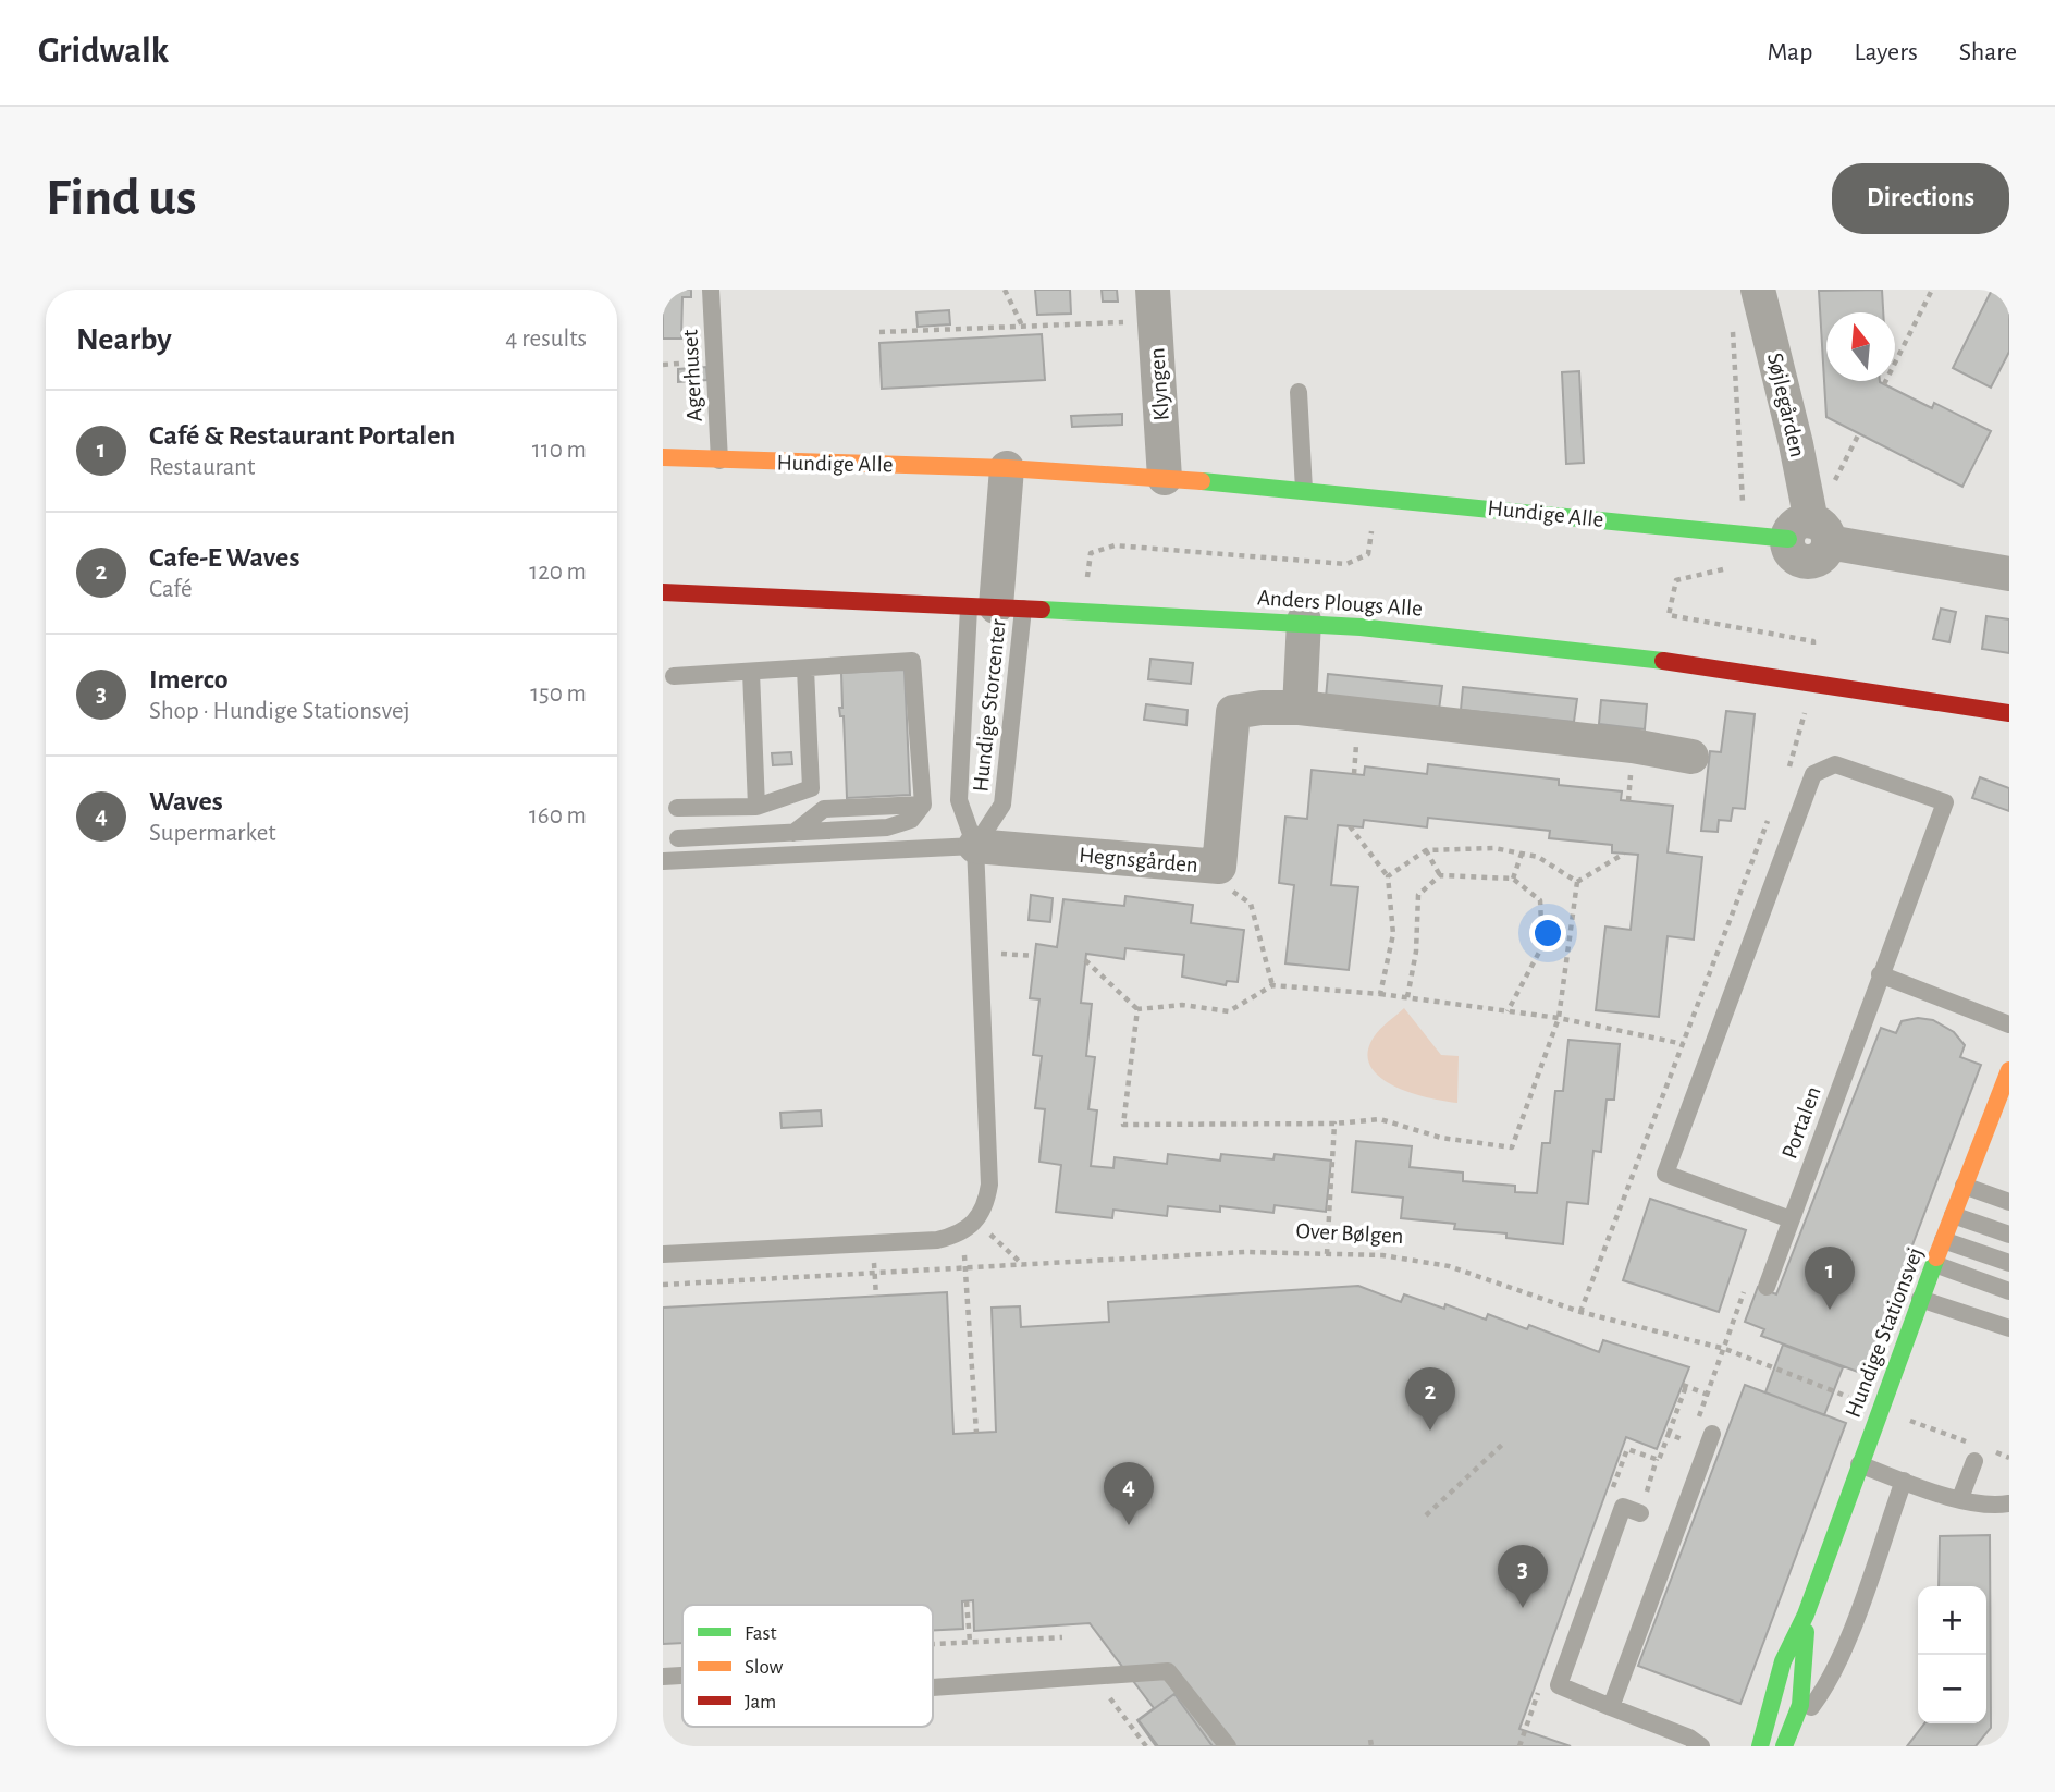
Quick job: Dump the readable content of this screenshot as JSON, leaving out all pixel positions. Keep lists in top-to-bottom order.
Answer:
{
  "streets": {
    "street": [
      "Klyngen",
      "Søjlegården",
      "Hundige Alle",
      "Anders Plougs Alle",
      "Hegnsgården",
      "Hundige Stationsvej"
    ],
    "lane": ["Agerhuset", "Hundige Storcenter", "Portalen"],
    "path": ["Over Bølgen"]
  },
  "crossings": [
    ["Agerhuset", "Hundige Alle"],
    ["Klyngen", "Hundige Alle"],
    ["Søjlegården", "Hundige Alle"],
    ["Anders Plougs Alle", "Hundige Storcenter"],
    ["Hundige Storcenter", "Hegnsgården"]
  ],
  "legend": ["Fast", "Slow", "Jam"],
  "north": "top",
  "page": {
    "header": "Gridwalk",
    "nav": ["Map", "Layers", "Share"],
    "buttons": "Directions",
    "title": "Find us",
    "heading": ["Nearby", "4 results"],
    "list": [
      {
        "mark": "1",
        "name": "Café & Restaurant Portalen",
        "note": "Restaurant",
        "value": "110 m"
      },
      {
        "mark": "2",
        "name": "Cafe-E Waves",
        "note": "Café",
        "value": "120 m"
      },
      {
        "mark": "3",
        "name": "Imerco",
        "note": "Shop · Hundige Stationsvej",
        "value": "150 m"
      },
      {
        "mark": "4",
        "name": "Waves",
        "note": "Supermarket",
        "value": "160 m"
      }
    ],
    "pins": [
      "1",
      "2",
      "4",
      "3"
    ],
    "map_buttons": ["+", "−"]
  }
}
